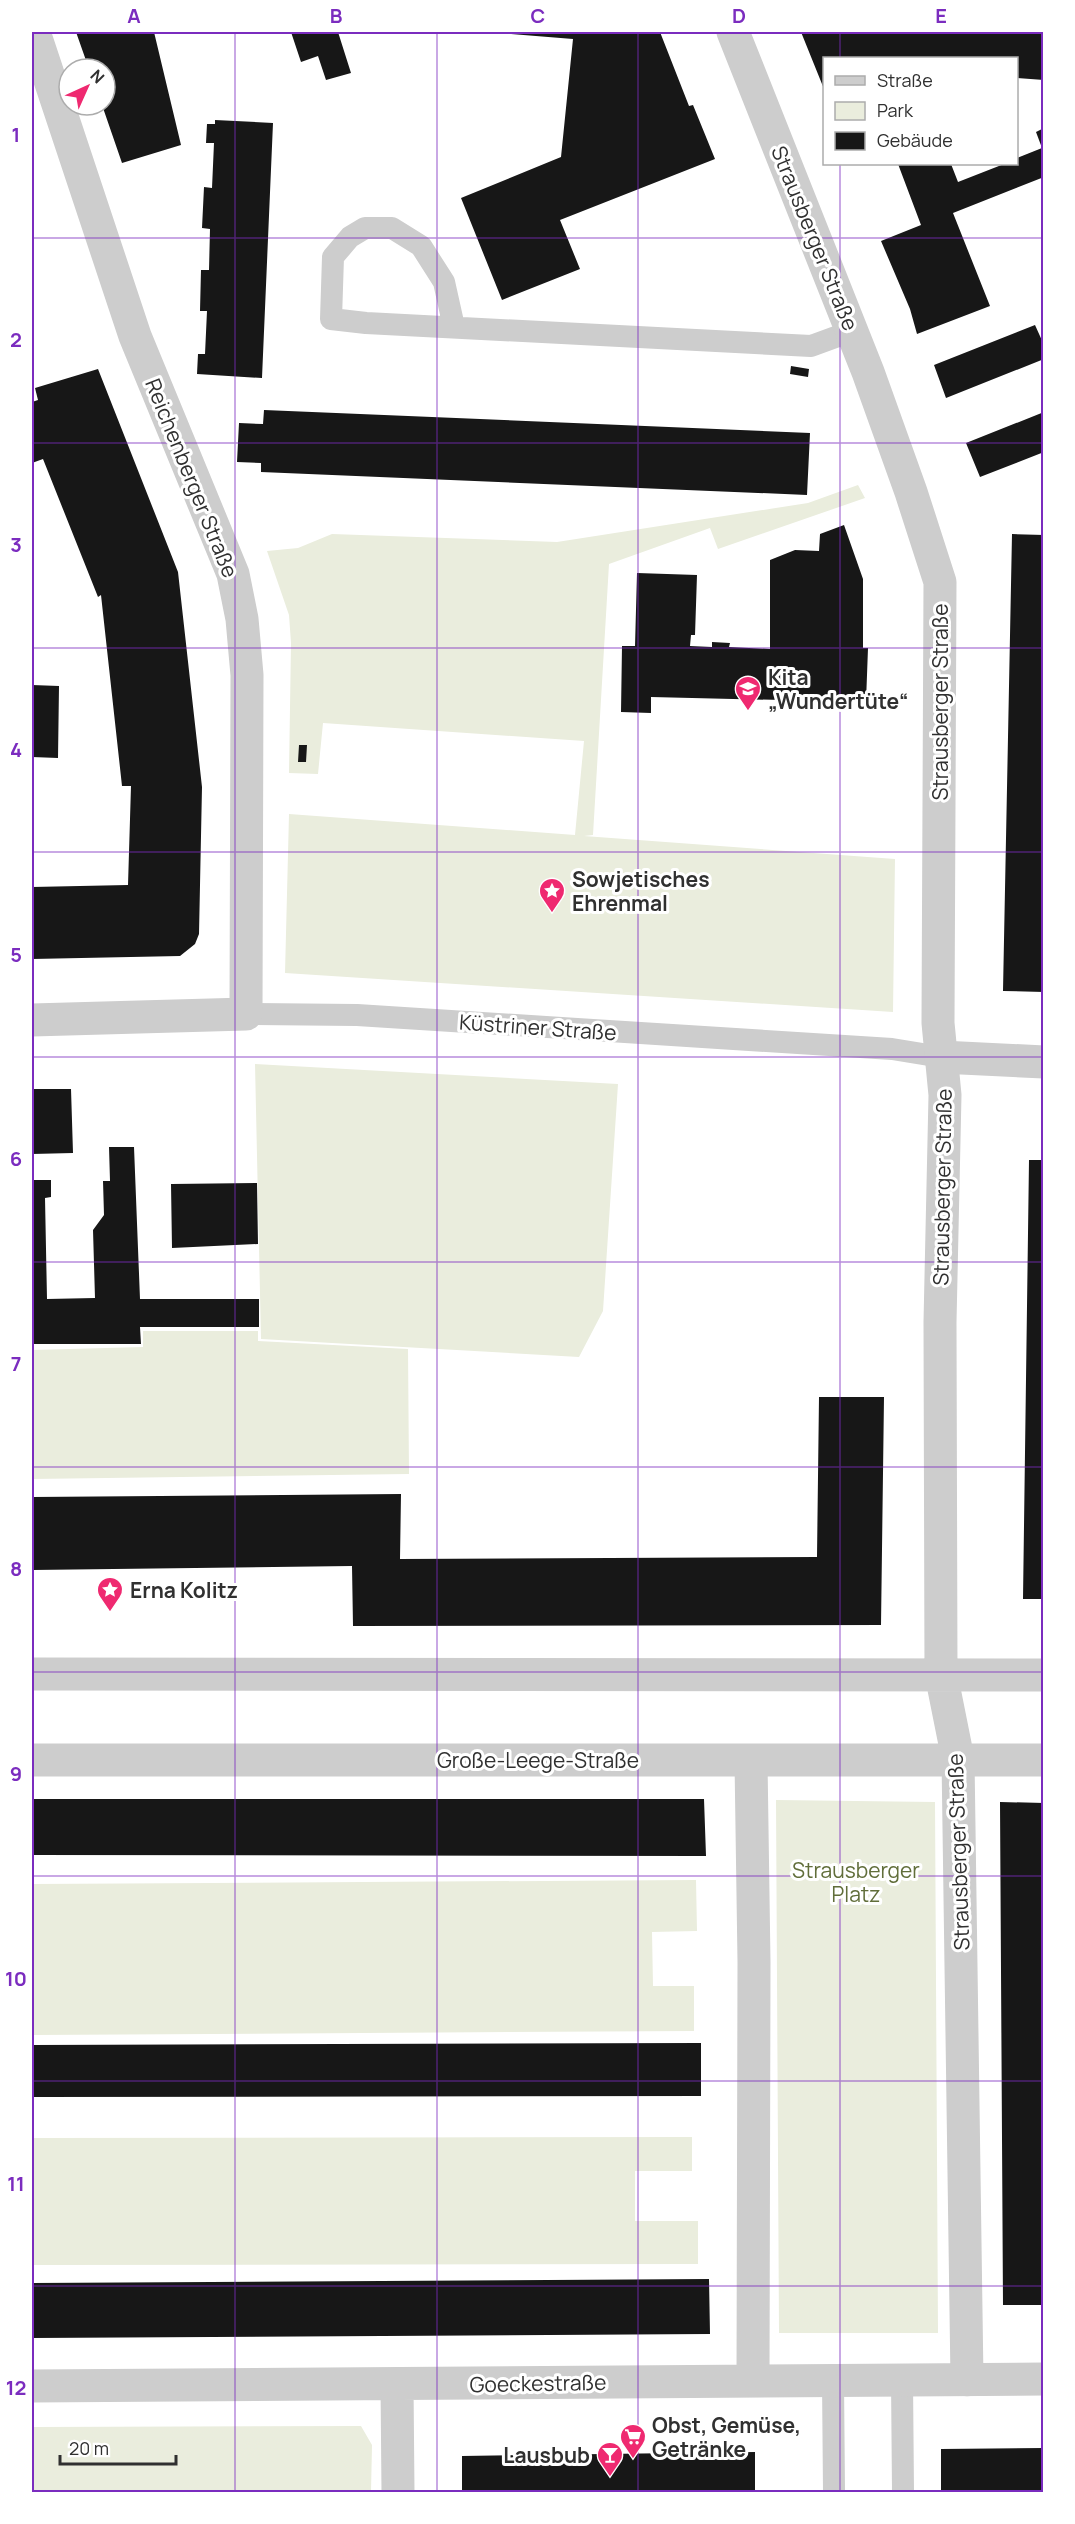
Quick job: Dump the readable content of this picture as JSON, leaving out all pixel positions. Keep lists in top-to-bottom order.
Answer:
{
  "streets": {
    "street": [
      "Strausberger Straße",
      "Reichenberger Straße",
      "Küstriner Straße",
      "Große-Leege-Straße",
      "Goeckestraße"
    ]
  },
  "crossings": [
    ["Strausberger Straße", "Küstriner Straße"],
    ["Strausberger Straße", "Große-Leege-Straße"],
    ["Strausberger Straße", "Goeckestraße"],
    ["Reichenberger Straße", "Küstriner Straße"]
  ],
  "parks": ["Strausberger Platz"],
  "places": {
    "school or university": ["Kita „Wundertüte“"],
    "place": ["Sowjetisches Ehrenmal", "Erna Kolitz"],
    "supermarket": ["Obst, Gemüse, Getränke"],
    "bar": ["Lausbub"]
  },
  "legend": ["Straße", "Park", "Gebäude"],
  "scale_bar": "20 m",
  "north": "top right",
  "grid": {
    "columns": [
      "A",
      "B",
      "C",
      "D",
      "E"
    ],
    "rows": [
      "1",
      "2",
      "3",
      "4",
      "5",
      "6",
      "7",
      "8",
      "9",
      "10",
      "11",
      "12"
    ]
  }
}
